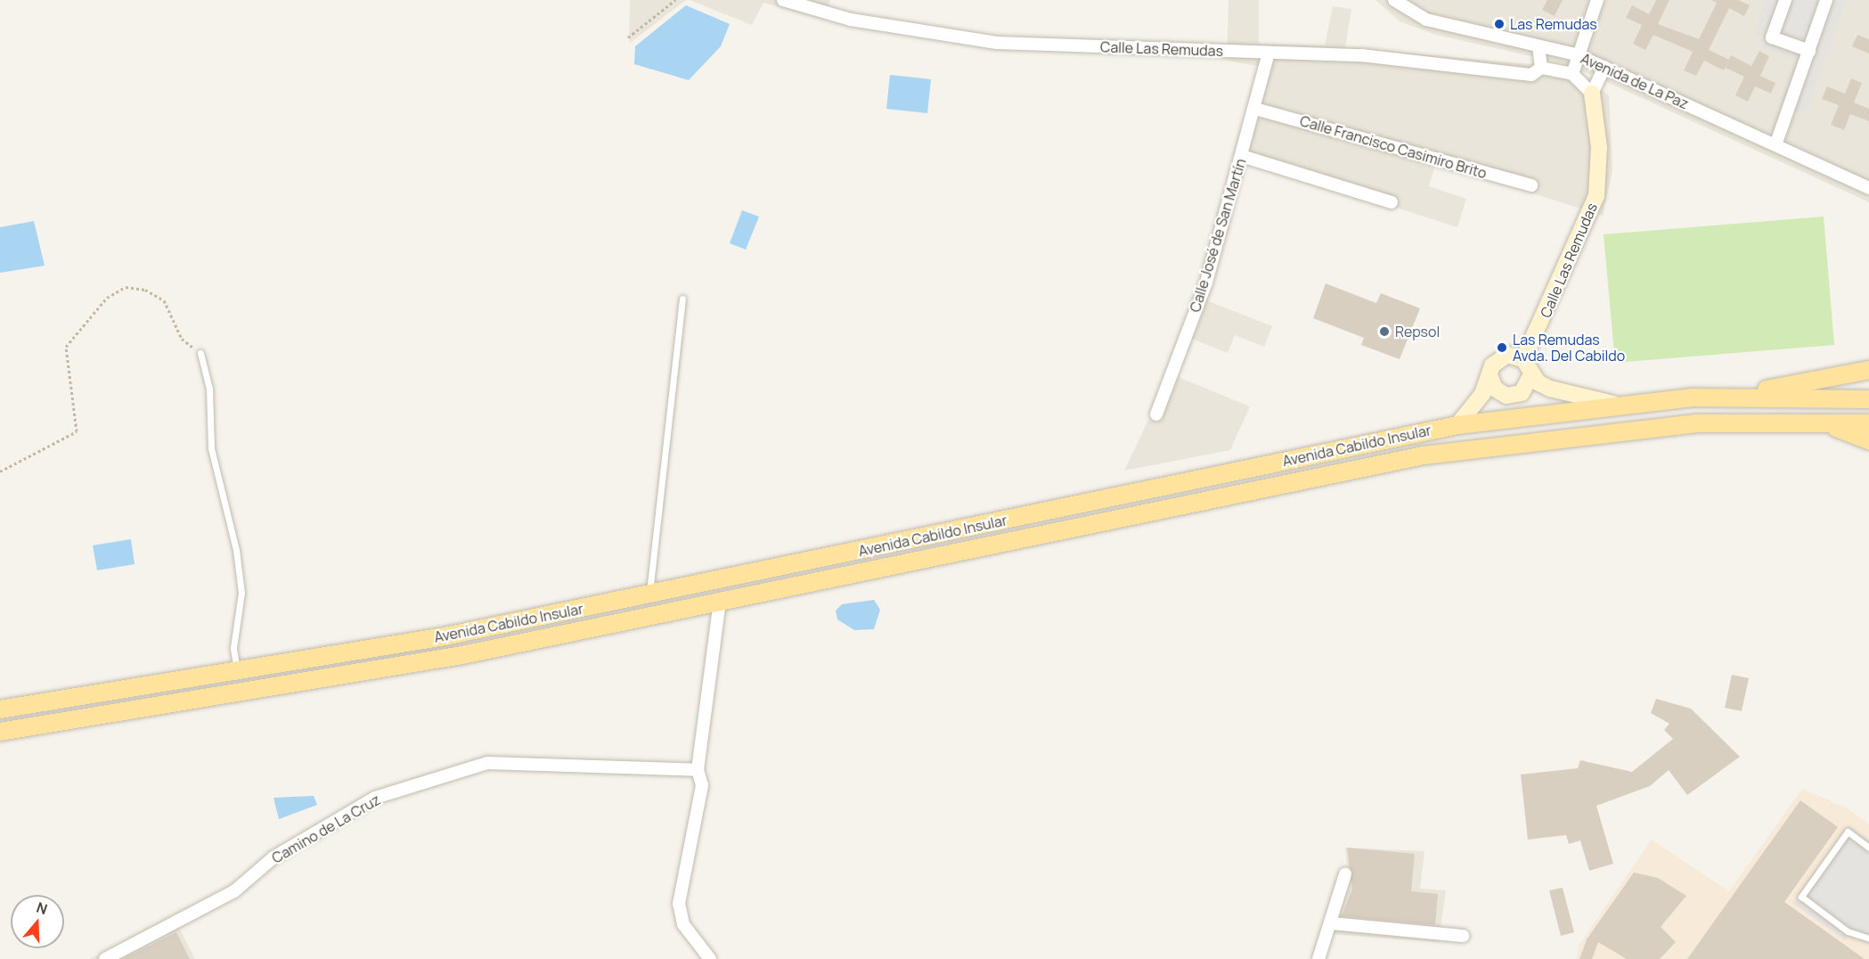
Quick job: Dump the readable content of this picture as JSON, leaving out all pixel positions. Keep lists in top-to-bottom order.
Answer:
{
  "streets": {
    "main road": ["Avenida Cabildo Insular"],
    "street": [
      "Calle Las Remudas",
      "Avenida de La Paz",
      "Calle Francisco Casimiro Brito",
      "Calle José de San Martín",
      "Camino de La Cruz"
    ]
  },
  "crossings": [
    ["Calle Las Remudas", "Calle José de San Martín"],
    ["Calle Francisco Casimiro Brito", "Calle José de San Martín"]
  ],
  "places": ["Las Remudas", "Repsol", "Las Remudas Avda. Del Cabildo"],
  "north": "top"
}
